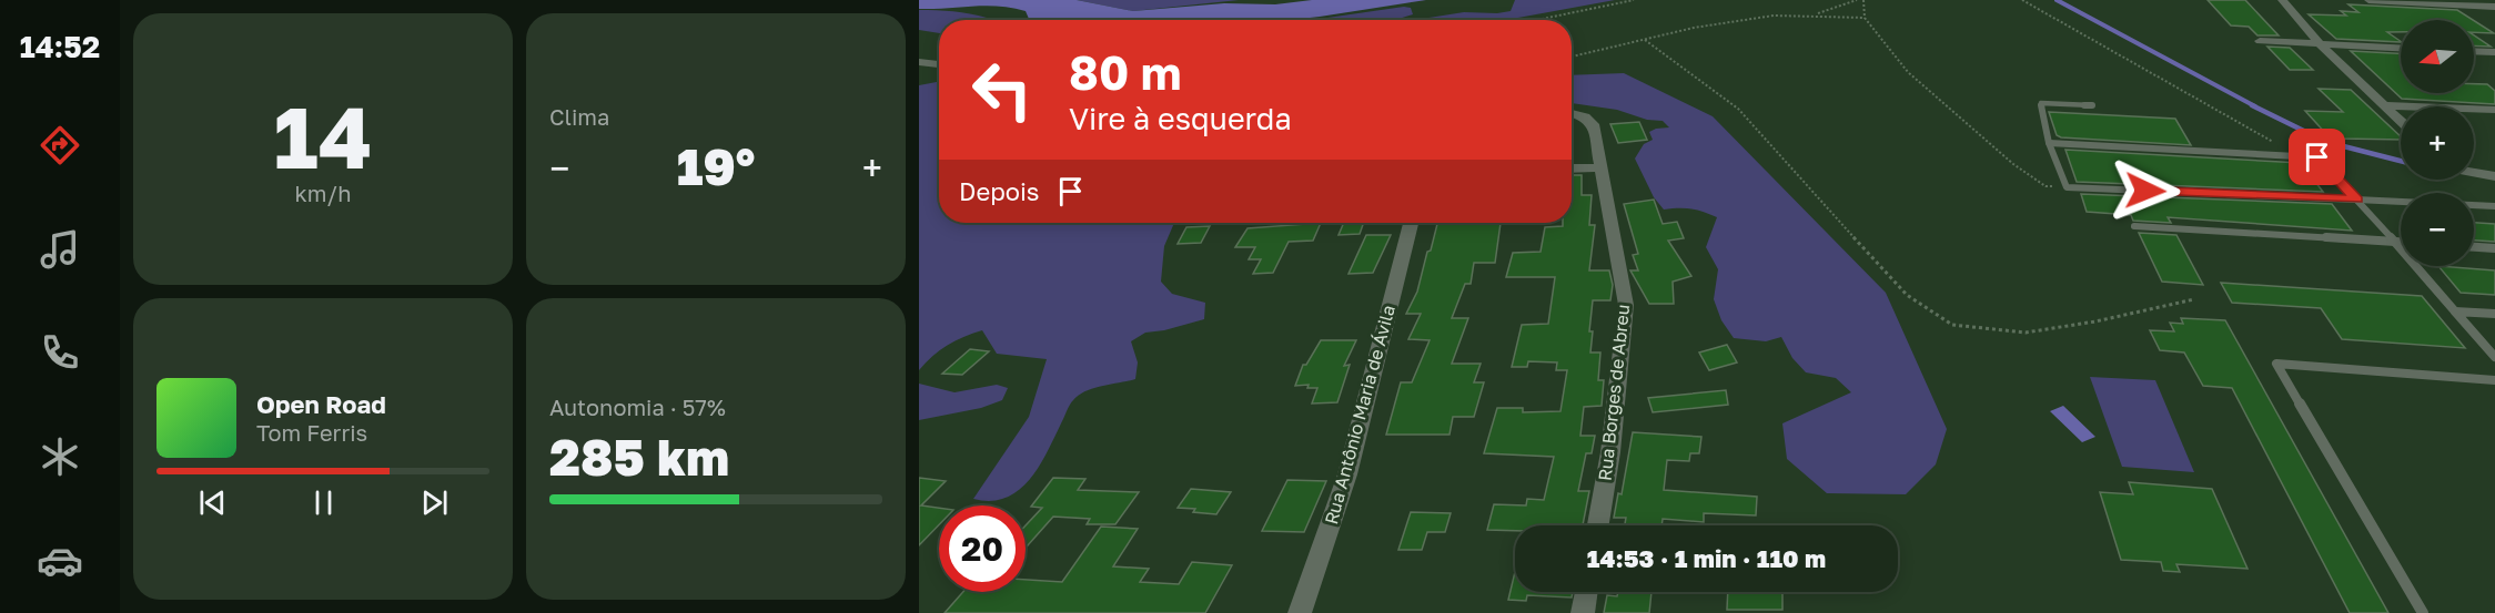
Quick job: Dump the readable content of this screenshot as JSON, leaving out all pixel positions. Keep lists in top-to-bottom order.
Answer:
{
  "streets": {
    "street": ["Rua Borges de Abreu", "Rua Antônio Maria de Ávila"]
  },
  "north": "left",
  "page": {
    "tabs": "14:52",
    "tile": [
      ["14", "km/h"],
      "Clima",
      ["Autonomia · 57%", "285 km"]
    ],
    "map_buttons": ["+", "−"],
    "turn": ["80 m", "Vire à esquerda"],
    "heat": ["−", "19°", "+"],
    "then": "Depois",
    "song": ["Open Road", "Tom Ferris"],
    "limit": "20",
    "trip": "14:53 · 1 min · 110 m"
  }
}
